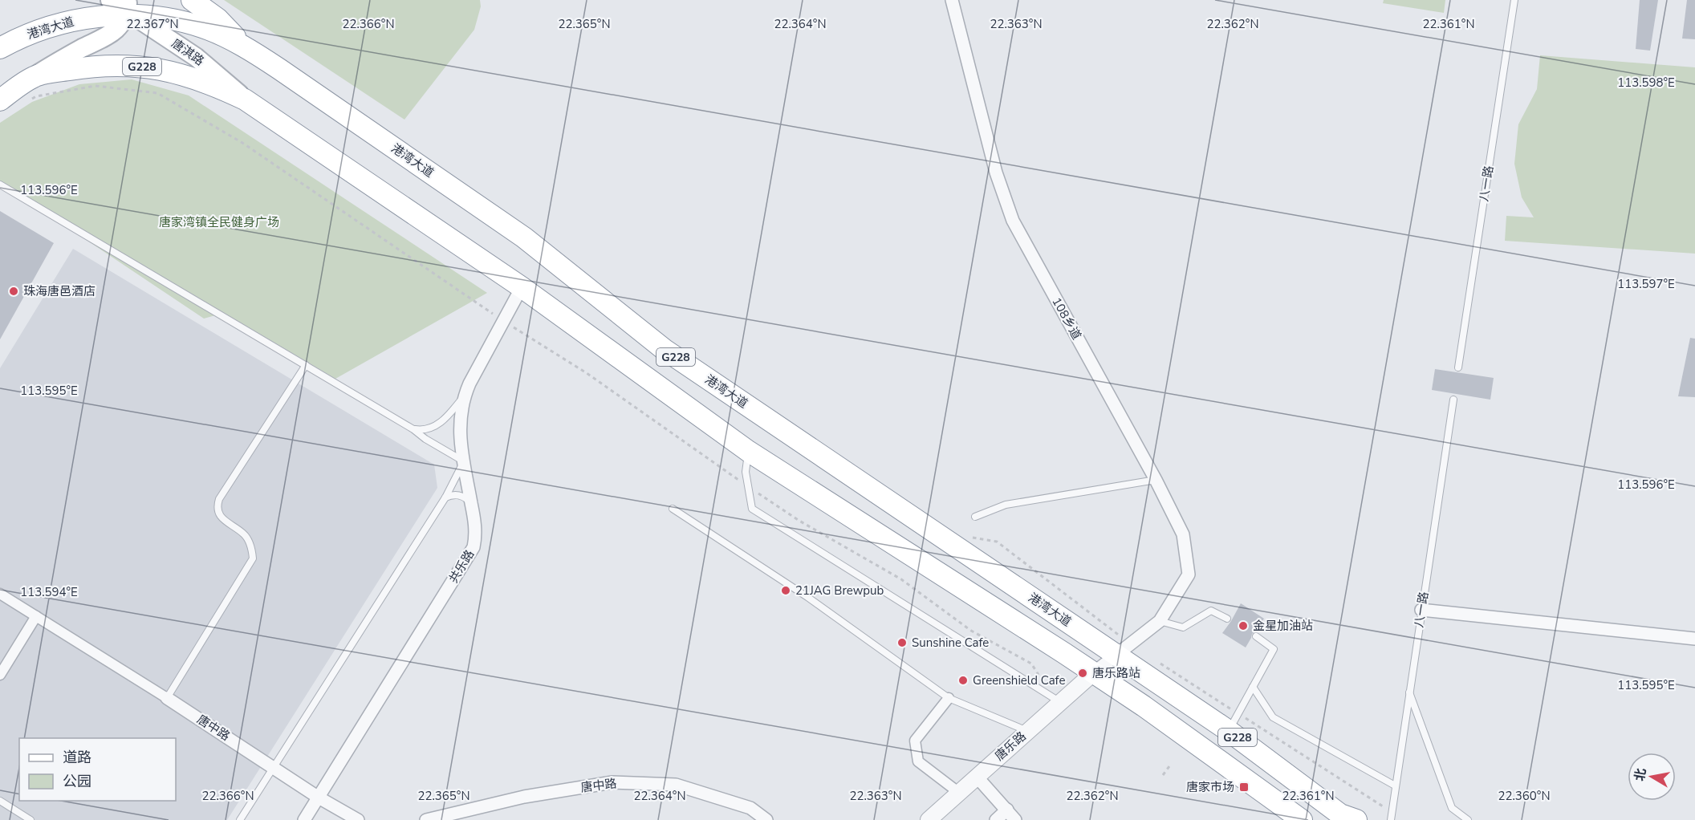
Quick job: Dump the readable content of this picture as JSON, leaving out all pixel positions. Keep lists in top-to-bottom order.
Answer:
{
  "streets": {
    "highway": ["港湾大道", "G228"],
    "main road": ["唐淇路"],
    "street": [
      "108乡道",
      "共乐路",
      "唐中路",
      "唐乐路"
    ],
    "lane": ["八一路"]
  },
  "crossings": [
    ["港湾大道", "唐淇路"],
    ["唐淇路", "G228"],
    ["G228", "共乐路"],
    ["G228", "唐乐路"],
    ["共乐路", "唐中路"]
  ],
  "parks": ["唐家湾镇全民健身广场"],
  "places": {
    "other": [
      "珠海唐邑酒店",
      "21JAG Brewpub",
      "金星加油站",
      "Sunshine Cafe",
      "唐乐路站",
      "Greenshield Cafe"
    ],
    "transit": ["唐家市场"]
  },
  "legend": ["道路", "公园"],
  "north": "left",
  "coordinates": [
    "22.367°N",
    "22.366°N",
    "22.365°N",
    "22.364°N",
    "22.363°N",
    "22.362°N",
    "22.361°N",
    "113.598°E",
    "113.596°E",
    "113.597°E",
    "113.595°E",
    "113.594°E",
    "22.360°N"
  ]
}
